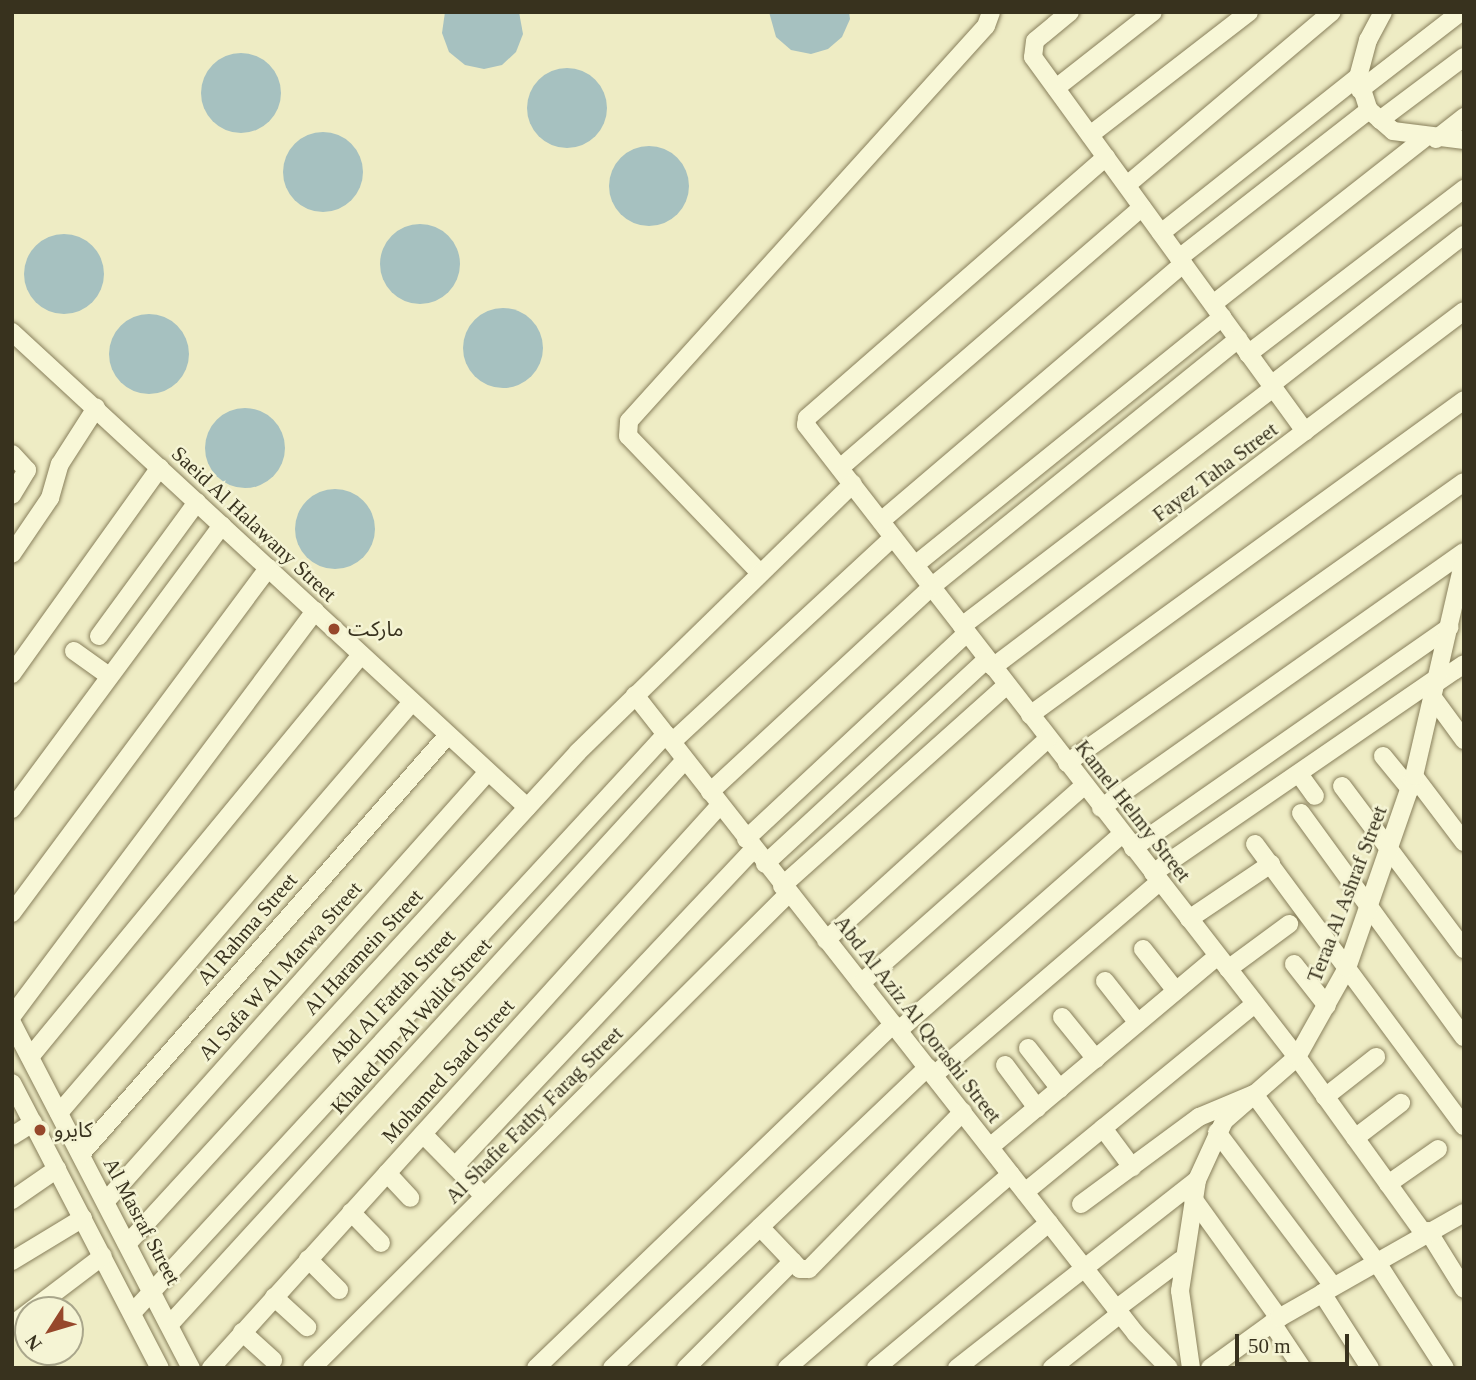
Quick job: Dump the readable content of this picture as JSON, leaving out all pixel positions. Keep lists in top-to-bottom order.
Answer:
{
  "streets": {
    "street": [
      "Fayez Taha Street",
      "Saeid Al Halawany Street",
      "Kamel Helmy Street",
      "Teraa Al Ashraf Street",
      "Al Rahma Street",
      "Al Haramein Street",
      "Al Safa W Al Marwa Street",
      "Abd Al Fattah Street",
      "Abd Al Aziz Al Qorashi Street",
      "Khaled Ibn Al Walid Street",
      "Mohamed Saad Street",
      "Al Shafie Fathy Farag Street",
      "Al Masraf Street"
    ]
  },
  "crossings": [
    ["Fayez Taha Street", "Kamel Helmy Street"],
    ["Fayez Taha Street", "Abd Al Aziz Al Qorashi Street"],
    ["Saeid Al Halawany Street", "Al Rahma Street"],
    ["Saeid Al Halawany Street", "Al Haramein Street"],
    ["Saeid Al Halawany Street", "Al Safa W Al Marwa Street"],
    ["Kamel Helmy Street", "Teraa Al Ashraf Street"],
    ["Kamel Helmy Street", "Al Haramein Street"],
    ["Kamel Helmy Street", "Abd Al Fattah Street"],
    ["Kamel Helmy Street", "Mohamed Saad Street"],
    ["Kamel Helmy Street", "Al Shafie Fathy Farag Street"],
    ["Al Rahma Street", "Al Masraf Street"],
    ["Al Haramein Street", "Abd Al Aziz Al Qorashi Street"],
    ["Al Haramein Street", "Al Masraf Street"],
    ["Al Safa W Al Marwa Street", "Al Masraf Street"],
    ["Abd Al Fattah Street", "Abd Al Aziz Al Qorashi Street"],
    ["Abd Al Fattah Street", "Al Masraf Street"],
    ["Abd Al Aziz Al Qorashi Street", "Khaled Ibn Al Walid Street"],
    ["Abd Al Aziz Al Qorashi Street", "Mohamed Saad Street"],
    ["Abd Al Aziz Al Qorashi Street", "Al Shafie Fathy Farag Street"],
    ["Khaled Ibn Al Walid Street", "Al Masraf Street"]
  ],
  "places": ["ماركت", "كايرو"],
  "scale_bar": "50 m",
  "north": "bottom left"
}
